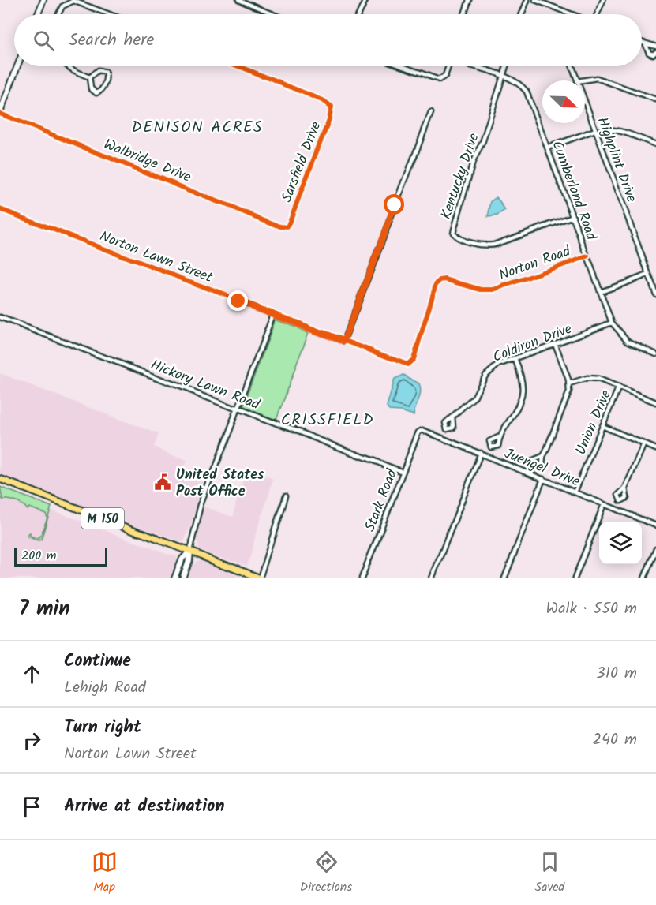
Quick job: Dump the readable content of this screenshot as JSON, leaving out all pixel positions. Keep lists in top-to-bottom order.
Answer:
{
  "streets": {
    "main road": ["M 150"],
    "street": [
      "Highplint Drive",
      "Walbridge Drive",
      "Sarsfield Drive",
      "Kentucky Drive",
      "Cumberland Road",
      "Norton Lawn Street",
      "Norton Road",
      "Coldiron Drive",
      "Hickory Lawn Road",
      "Union Drive",
      "Juengel Drive",
      "Stark Road"
    ]
  },
  "crossings": [
    ["Walbridge Drive", "Sarsfield Drive"],
    ["Kentucky Drive", "Cumberland Road"],
    ["Cumberland Road", "Norton Road"],
    ["Cumberland Road", "Coldiron Drive"],
    ["Norton Lawn Street", "Norton Road"],
    ["Hickory Lawn Road", "Stark Road"],
    ["Union Drive", "Juengel Drive"],
    ["Juengel Drive", "Stark Road"]
  ],
  "districts": ["DENISON ACRES", "CRISSFIELD"],
  "places": {
    "public building": ["United States Post Office"]
  },
  "scale_bar": "200 m",
  "north": "bottom right",
  "page": {
    "search": "Search here",
    "scale": "200 m",
    "heading": ["7 min", "Walk · 550 m"],
    "list": [
      ["Continue", "Lehigh Road", "310 m"],
      ["Turn right", "Norton Lawn Street", "240 m"],
      "Arrive at destination"
    ],
    "nav": ["Map", "Directions", "Saved"]
  }
}
